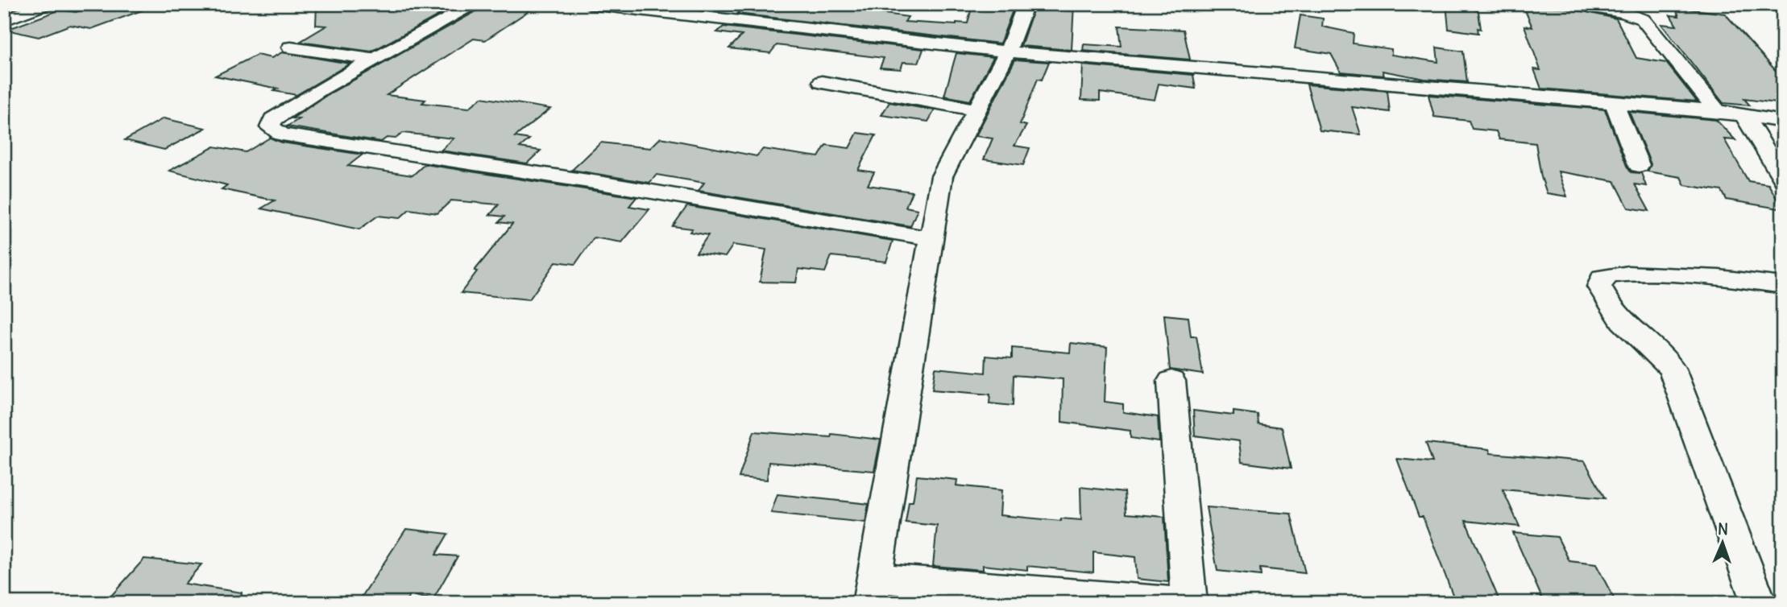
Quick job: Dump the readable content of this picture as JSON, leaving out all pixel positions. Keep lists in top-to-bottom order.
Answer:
{
  "north": "top"
}
